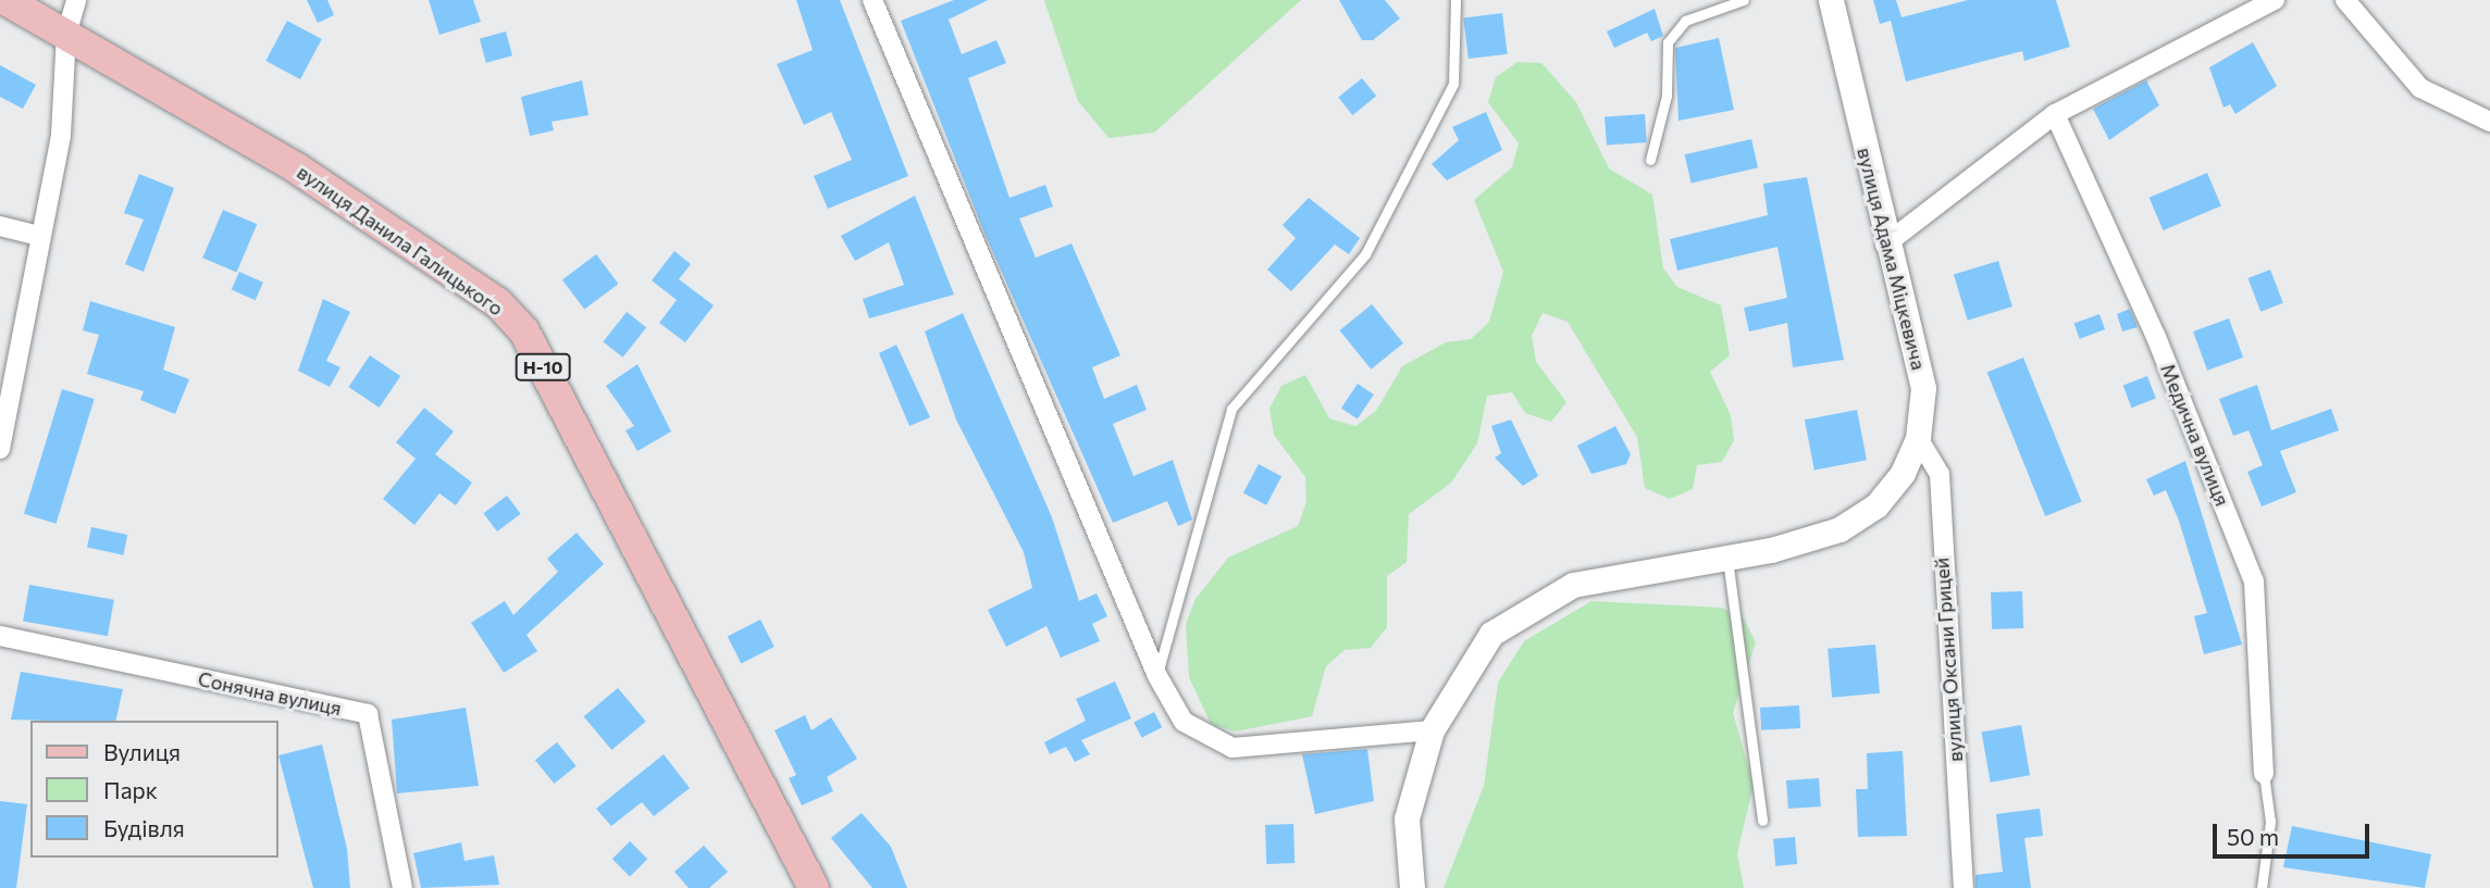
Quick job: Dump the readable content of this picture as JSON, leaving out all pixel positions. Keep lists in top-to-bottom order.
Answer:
{
  "streets": {
    "main road": ["вулиця Данила Галицького", "Н-10"],
    "street": [
      "вулиця Адама Міцкевича",
      "Медична вулиця",
      "вулиця Оксани Грицей",
      "Сонячна вулиця"
    ]
  },
  "crossings": [
    ["вулиця Адама Міцкевича", "вулиця Оксани Грицей"]
  ],
  "legend": ["Вулиця", "Парк", "Будівля"],
  "scale_bar": "50 m"
}
